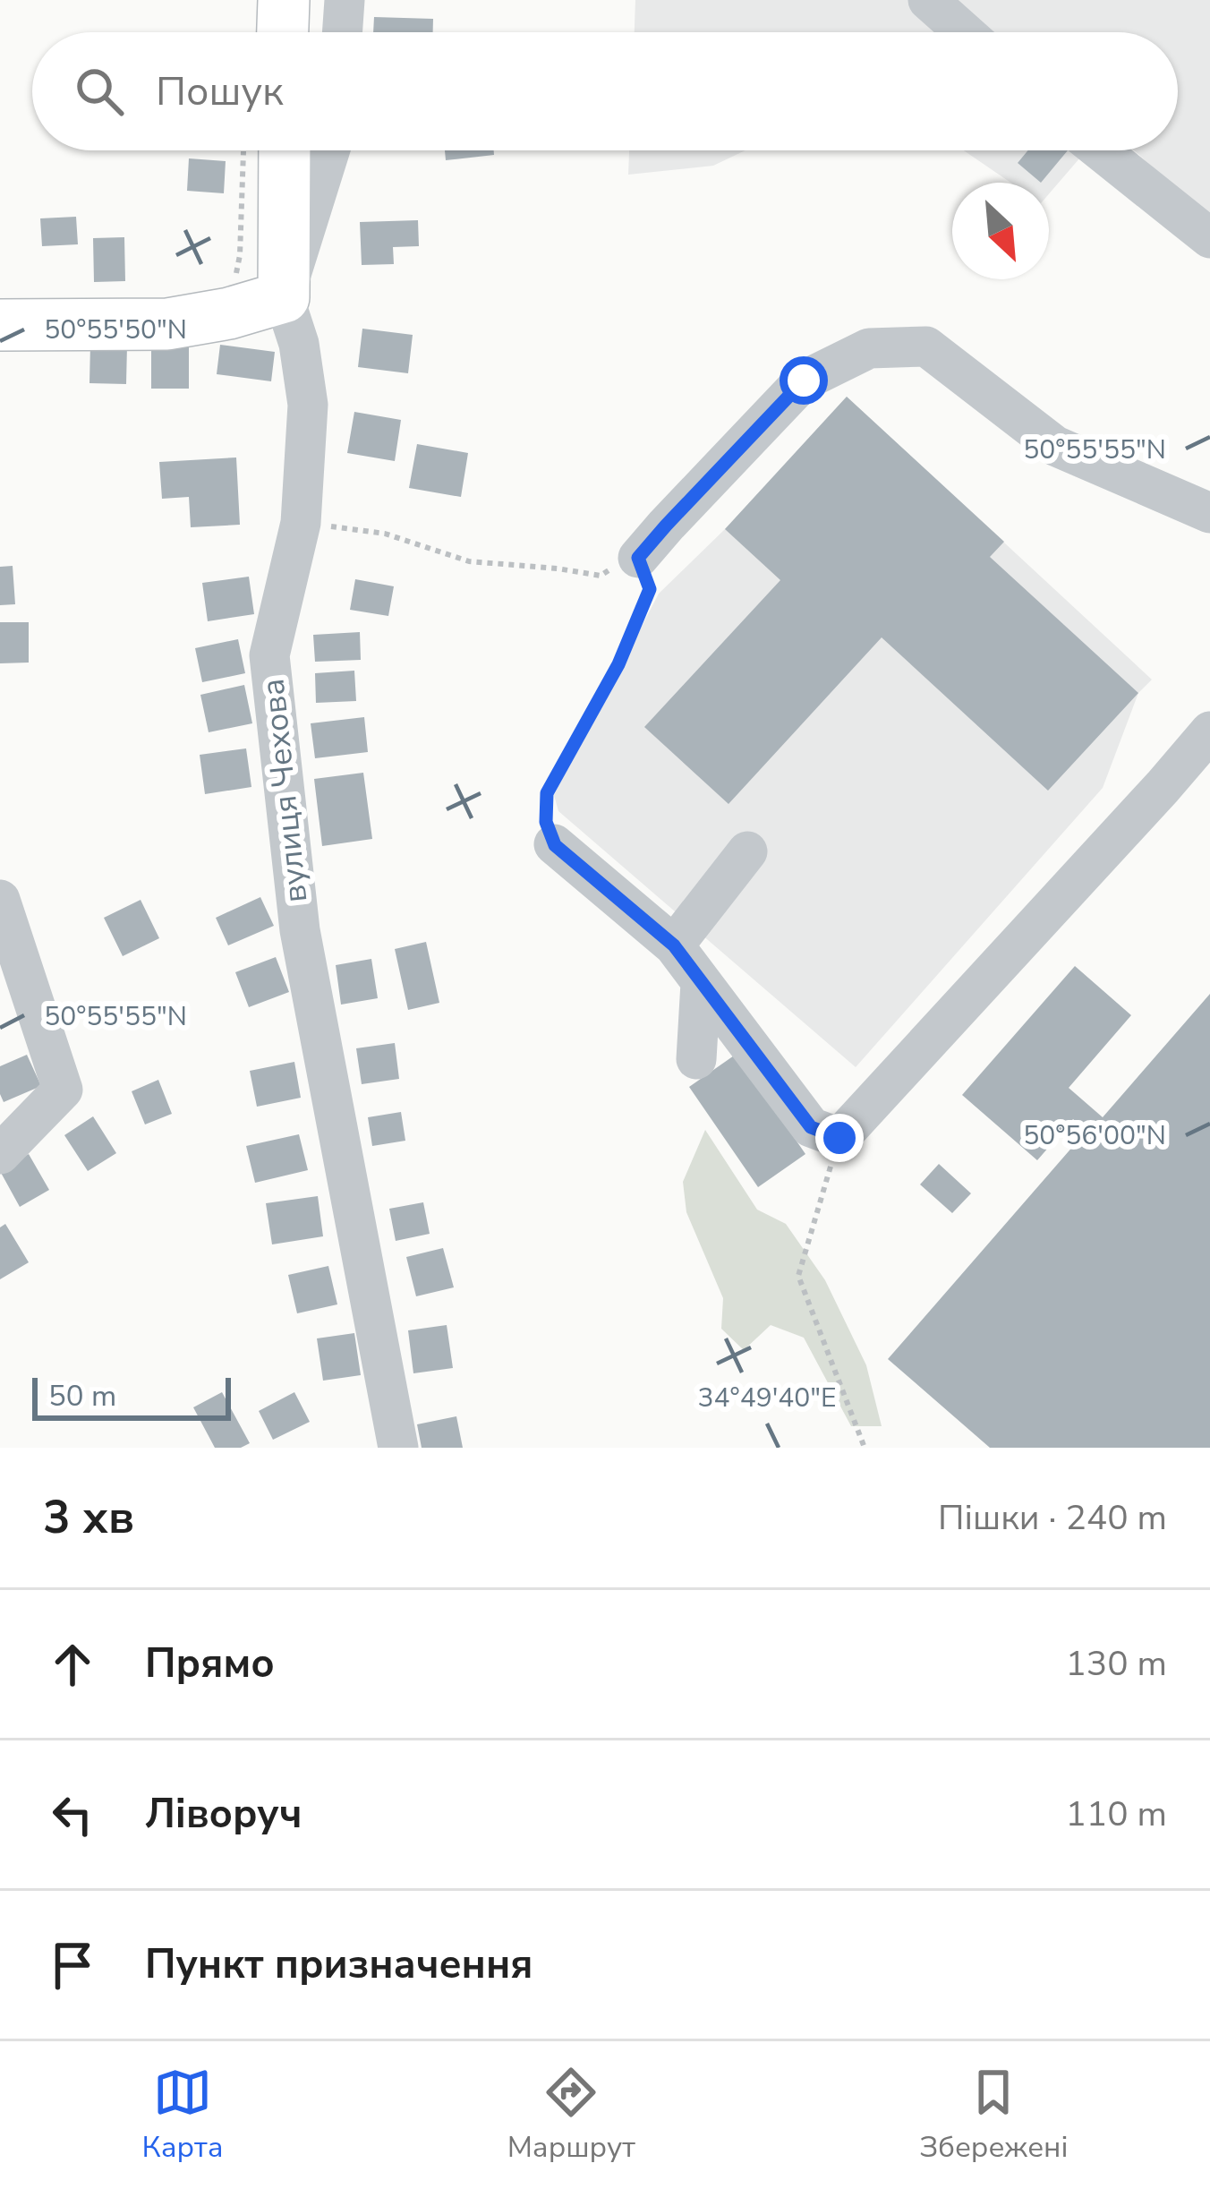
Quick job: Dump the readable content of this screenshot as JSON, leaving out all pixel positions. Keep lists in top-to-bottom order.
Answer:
{
  "streets": {
    "main road": ["вулиця Чехова"]
  },
  "scale_bar": "50 m",
  "north": "bottom right",
  "page": {
    "search": "Пошук",
    "scale": "50 m",
    "heading": ["3 хв", "Пішки · 240 m"],
    "list": [
      ["Прямо", "130 m"],
      ["Ліворуч", "110 m"],
      "Пункт призначення"
    ],
    "nav": ["Карта", "Маршрут", "Збережені"]
  },
  "coordinates": [
    "50°55'50\"N",
    "50°55'55\"N",
    "50°56'00\"N",
    "34°49'40\"E"
  ]
}
